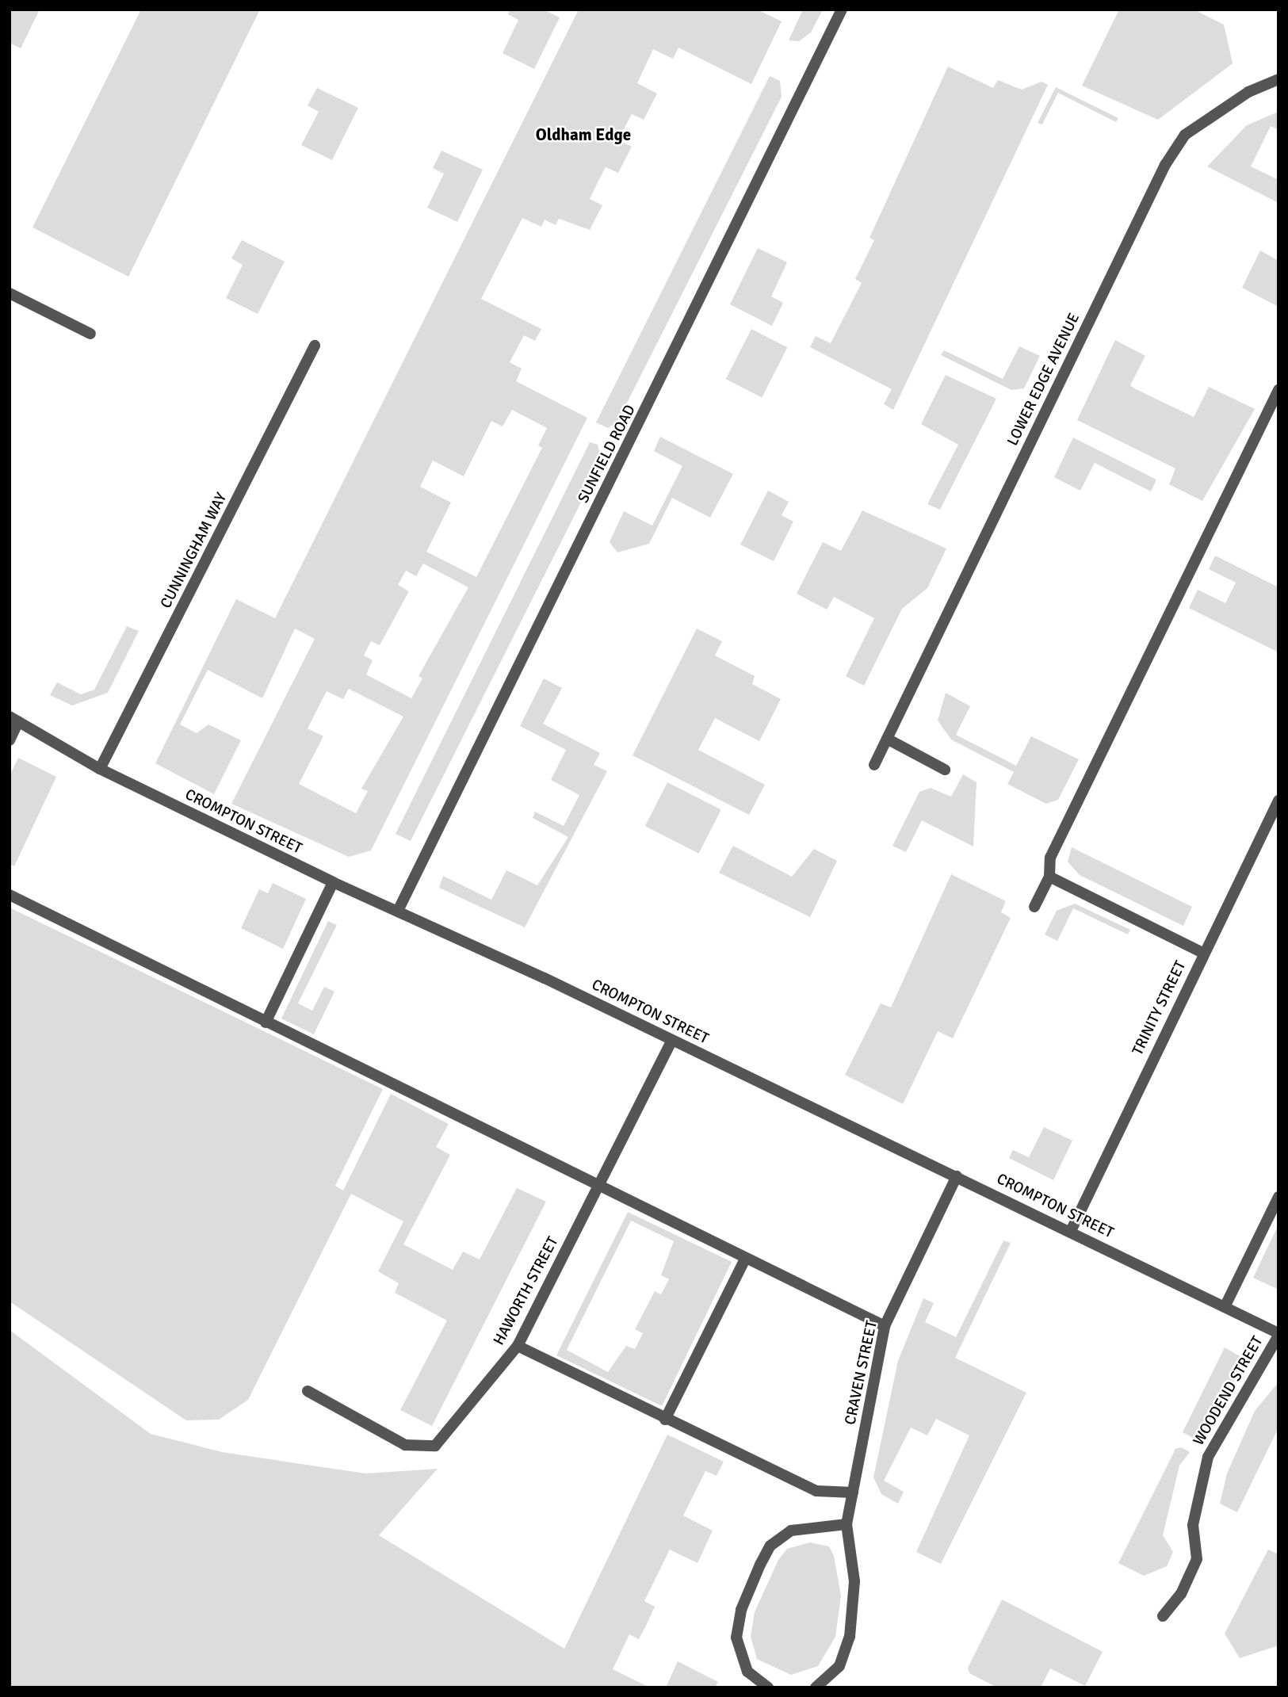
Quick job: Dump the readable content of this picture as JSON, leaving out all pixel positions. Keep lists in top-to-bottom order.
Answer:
{
  "streets": {
    "street": [
      "LOWER EDGE AVENUE",
      "SUNFIELD ROAD",
      "CUNNINGHAM WAY",
      "CROMPTON STREET",
      "TRINITY STREET",
      "HAWORTH STREET",
      "CRAVEN STREET",
      "WOODEND STREET"
    ]
  },
  "crossings": [
    ["SUNFIELD ROAD", "CROMPTON STREET"],
    ["CUNNINGHAM WAY", "CROMPTON STREET"],
    ["CROMPTON STREET", "TRINITY STREET"],
    ["CROMPTON STREET", "HAWORTH STREET"],
    ["CROMPTON STREET", "CRAVEN STREET"],
    ["CROMPTON STREET", "WOODEND STREET"]
  ],
  "districts": ["Oldham Edge"]
}
